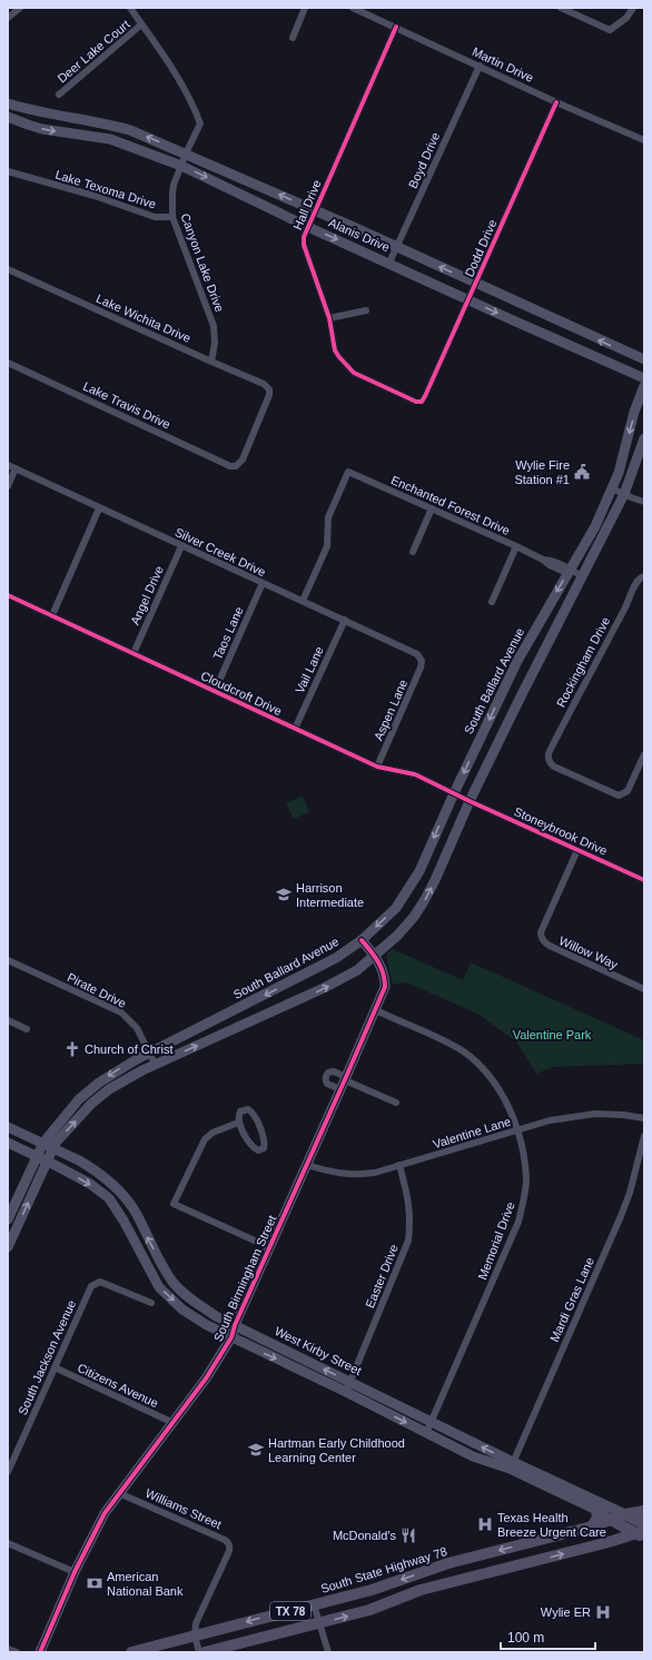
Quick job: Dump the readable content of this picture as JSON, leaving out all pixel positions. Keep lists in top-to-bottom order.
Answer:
{
  "streets": {
    "main road": [
      "Alanis Drive",
      "South Ballard Avenue",
      "South Birmingham Street",
      "West Kirby Street",
      "South State Highway 78",
      "TX 78"
    ],
    "street": [
      "Deer Lake Court",
      "Martin Drive",
      "Boyd Drive",
      "Lake Texoma Drive",
      "Hall Drive",
      "Dodd Drive",
      "Canyon Lake Drive",
      "Lake Wichita Drive",
      "Lake Travis Drive",
      "Enchanted Forest Drive",
      "Silver Creek Drive",
      "Angel Drive",
      "Taos Lane",
      "Rockingham Drive",
      "Vail Lane",
      "Cloudcroft Drive",
      "Aspen Lane",
      "Stoneybrook Drive",
      "Willow Way",
      "Pirate Drive",
      "Valentine Lane",
      "Memorial Drive",
      "Easter Drive",
      "Mardi Gras Lane",
      "South Jackson Avenue",
      "Citizens Avenue",
      "Williams Street"
    ]
  },
  "crossings": [
    ["Deer Lake Court", "Canyon Lake Drive"],
    ["Martin Drive", "Boyd Drive"],
    ["Martin Drive", "Hall Drive"],
    ["Martin Drive", "Dodd Drive"],
    ["Boyd Drive", "Alanis Drive"],
    ["Lake Texoma Drive", "Canyon Lake Drive"],
    ["Hall Drive", "Alanis Drive"],
    ["Hall Drive", "Dodd Drive"],
    ["Alanis Drive", "Dodd Drive"],
    ["Alanis Drive", "Canyon Lake Drive"],
    ["Canyon Lake Drive", "Lake Wichita Drive"],
    ["Lake Wichita Drive", "Lake Travis Drive"],
    ["Enchanted Forest Drive", "Silver Creek Drive"],
    ["Enchanted Forest Drive", "South Ballard Avenue"],
    ["Silver Creek Drive", "Angel Drive"],
    ["Silver Creek Drive", "Taos Lane"],
    ["Silver Creek Drive", "Vail Lane"],
    ["Silver Creek Drive", "Aspen Lane"],
    ["Angel Drive", "Cloudcroft Drive"],
    ["Taos Lane", "Cloudcroft Drive"],
    ["Vail Lane", "Cloudcroft Drive"],
    ["South Ballard Avenue", "Cloudcroft Drive"],
    ["South Ballard Avenue", "Stoneybrook Drive"],
    ["South Ballard Avenue", "Pirate Drive"],
    ["South Ballard Avenue", "South Birmingham Street"],
    ["South Ballard Avenue", "West Kirby Street"],
    ["Cloudcroft Drive", "Aspen Lane"],
    ["Cloudcroft Drive", "Stoneybrook Drive"],
    ["Stoneybrook Drive", "Willow Way"],
    ["Valentine Lane", "Memorial Drive"],
    ["Valentine Lane", "Easter Drive"],
    ["Valentine Lane", "South Birmingham Street"],
    ["Memorial Drive", "South Birmingham Street"],
    ["Memorial Drive", "West Kirby Street"],
    ["Easter Drive", "West Kirby Street"],
    ["South Birmingham Street", "West Kirby Street"],
    ["South Birmingham Street", "Citizens Avenue"],
    ["South Birmingham Street", "Williams Street"],
    ["Mardi Gras Lane", "West Kirby Street"],
    ["West Kirby Street", "South State Highway 78"],
    ["South Jackson Avenue", "Citizens Avenue"],
    ["Williams Street", "South State Highway 78"]
  ],
  "parks": ["Valentine Park"],
  "places": {
    "public building": ["Wylie Fire Station #1"],
    "school or university": ["Harrison Intermediate", "Hartman Early Childhood Learning Center"],
    "church": ["Church of Christ"],
    "hospital": ["Texas Health Breeze Urgent Care", "Wylie ER"],
    "restaurant": ["McDonald's"],
    "bank": ["American National Bank"]
  },
  "scale_bar": "100 m"
}
